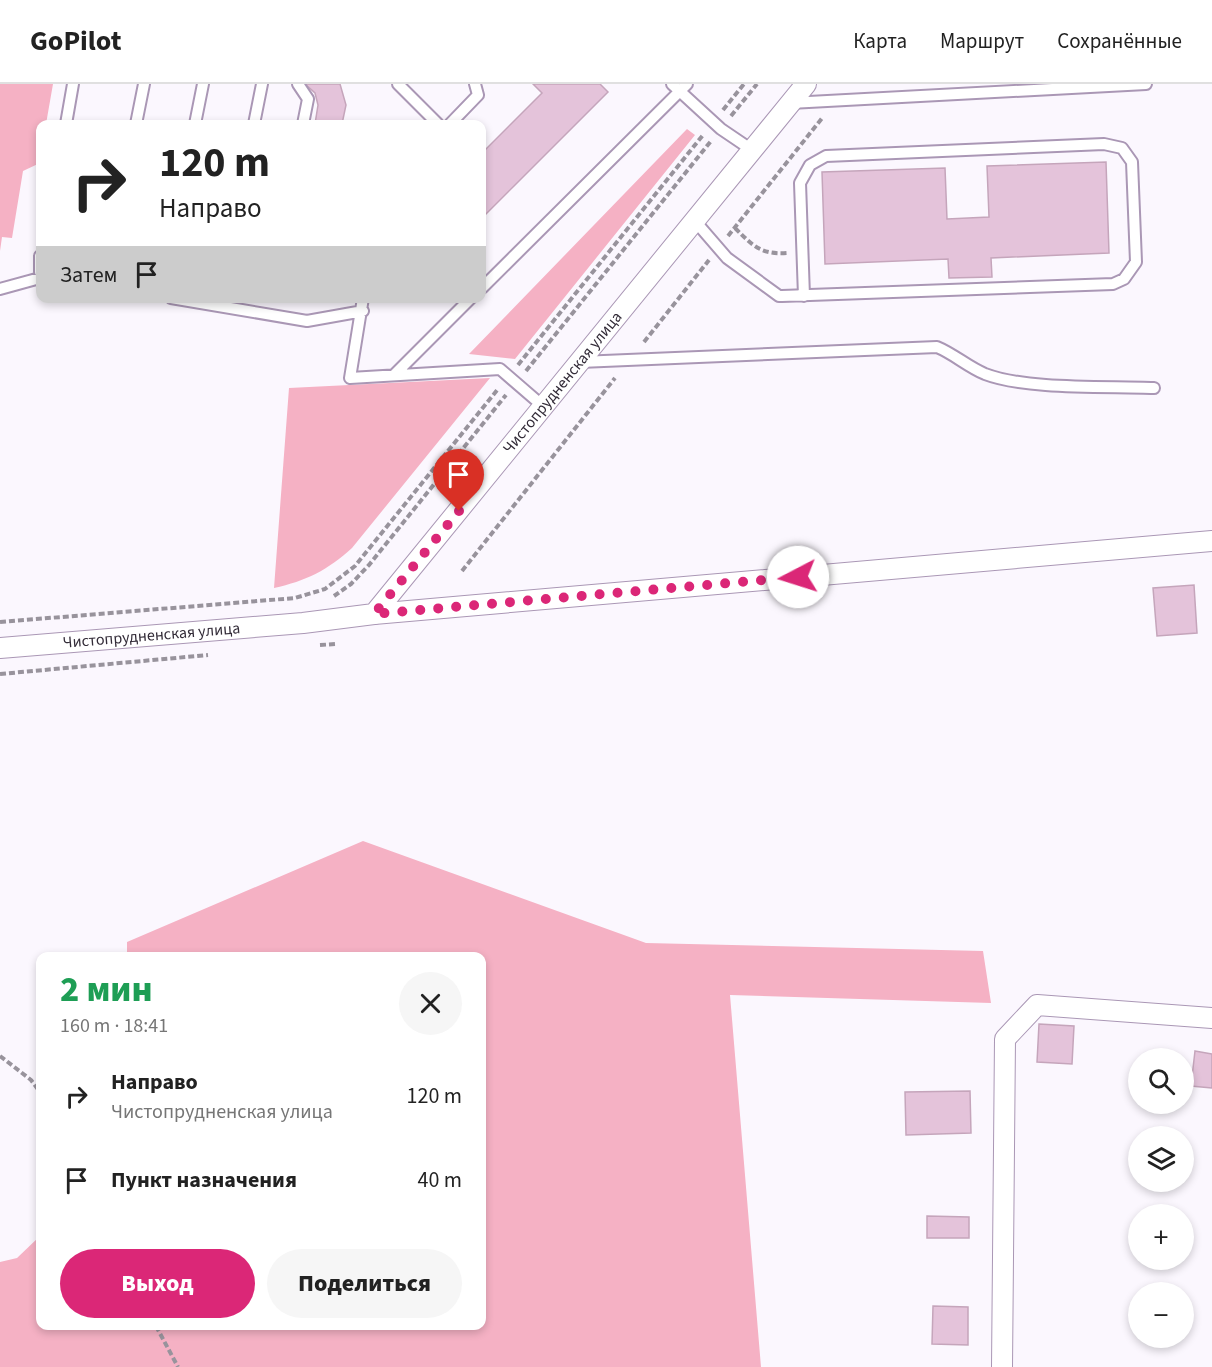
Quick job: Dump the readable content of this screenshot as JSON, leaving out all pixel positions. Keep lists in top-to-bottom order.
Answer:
{
  "streets": {
    "street": ["Чистопрудненская улица"]
  },
  "page": {
    "header": "GoPilot",
    "nav": ["Карта", "Маршрут", "Сохранённые"],
    "turn": ["120 m", "Направо"],
    "then": "Затем",
    "heading": ["2 мин", "160 m · 18:41"],
    "map_buttons": ["+", "−"],
    "list": [
      {
        "name": "Направо",
        "note": "Чистопрудненская улица",
        "value": "120 m"
      },
      {
        "name": "Пункт назначения",
        "value": "40 m"
      }
    ],
    "buttons": ["Выход", "Поделиться"]
  }
}
